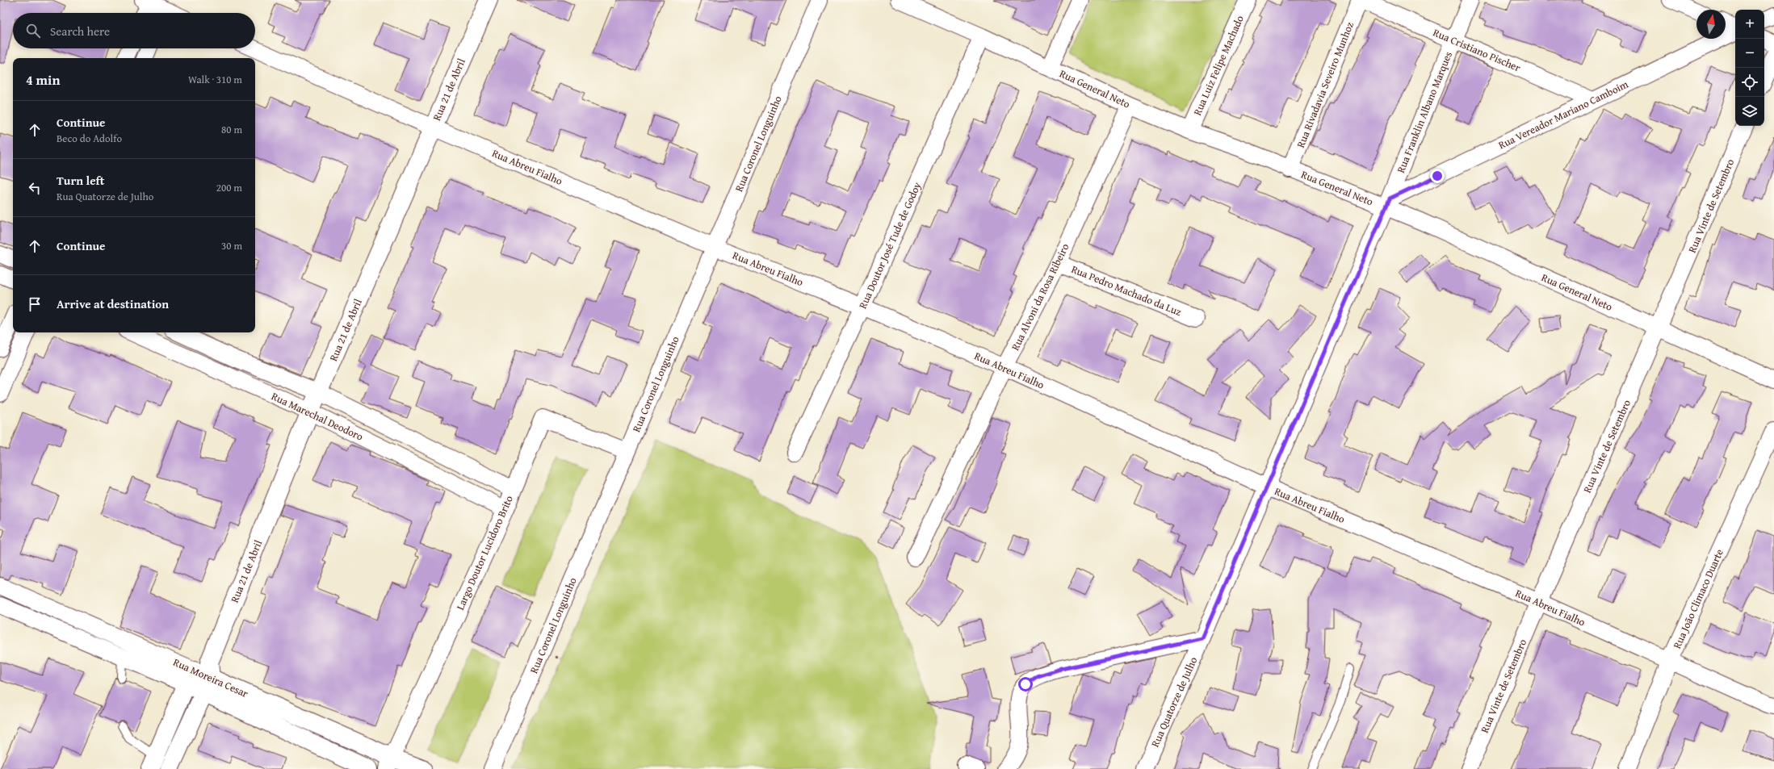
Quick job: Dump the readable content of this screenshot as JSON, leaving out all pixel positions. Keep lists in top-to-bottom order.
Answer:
{
  "streets": {
    "street": [
      "Rua Cristiano Pischer",
      "Rua Luiz Felipe Machado",
      "Rua Rivadavia Seveiro Munhoz",
      "Rua General Neto",
      "Rua 21 de Abril",
      "Rua Franklin Albano Marques",
      "Rua Vereador Mariano Camboim",
      "Rua Coronel Longuinho",
      "Rua Abreu Fialho",
      "Rua Vinte de Setembro",
      "Rua Doutor José Tude de Godoy",
      "Rua Pedro Machado da Luz",
      "Rua Alvoni da Rosa Ribeiro",
      "Rua Marechal Deodoro",
      "Largo Doutor Lucidoro Brito",
      "Rua João Climaco Duarte",
      "Rua Moreira Cesar",
      "Rua Quatorze de Julho"
    ]
  },
  "crossings": [
    ["Rua Cristiano Pischer", "Rua Rivadavia Seveiro Munhoz"],
    ["Rua Cristiano Pischer", "Rua Franklin Albano Marques"],
    ["Rua Cristiano Pischer", "Rua Vereador Mariano Camboim"],
    ["Rua Luiz Felipe Machado", "Rua General Neto"],
    ["Rua Rivadavia Seveiro Munhoz", "Rua General Neto"],
    ["Rua General Neto", "Rua Franklin Albano Marques"],
    ["Rua General Neto", "Rua Vereador Mariano Camboim"],
    ["Rua General Neto", "Rua Vinte de Setembro"],
    ["Rua General Neto", "Rua Doutor José Tude de Godoy"],
    ["Rua General Neto", "Rua Alvoni da Rosa Ribeiro"],
    ["Rua General Neto", "Rua Quatorze de Julho"],
    ["Rua 21 de Abril", "Rua Abreu Fialho"],
    ["Rua 21 de Abril", "Rua Marechal Deodoro"],
    ["Rua 21 de Abril", "Rua Moreira Cesar"],
    ["Rua Franklin Albano Marques", "Rua Vereador Mariano Camboim"],
    ["Rua Franklin Albano Marques", "Rua Quatorze de Julho"],
    ["Rua Vereador Mariano Camboim", "Rua Quatorze de Julho"],
    ["Rua Coronel Longuinho", "Rua Abreu Fialho"],
    ["Rua Coronel Longuinho", "Largo Doutor Lucidoro Brito"],
    ["Rua Abreu Fialho", "Rua Vinte de Setembro"],
    ["Rua Abreu Fialho", "Rua Doutor José Tude de Godoy"],
    ["Rua Abreu Fialho", "Rua Alvoni da Rosa Ribeiro"],
    ["Rua Abreu Fialho", "Rua João Climaco Duarte"],
    ["Rua Abreu Fialho", "Rua Quatorze de Julho"],
    ["Rua Pedro Machado da Luz", "Rua Alvoni da Rosa Ribeiro"],
    ["Rua Marechal Deodoro", "Largo Doutor Lucidoro Brito"],
    ["Largo Doutor Lucidoro Brito", "Rua Moreira Cesar"]
  ],
  "north": "top",
  "page": {
    "map_buttons": ["+", "−"],
    "search": "Search here",
    "heading": ["4 min", "Walk · 310 m"],
    "list": [
      ["Continue", "Beco do Adolfo", "80 m"],
      ["Turn left", "Rua Quatorze de Julho", "200 m"],
      ["Continue", "30 m"],
      "Arrive at destination"
    ]
  }
}
